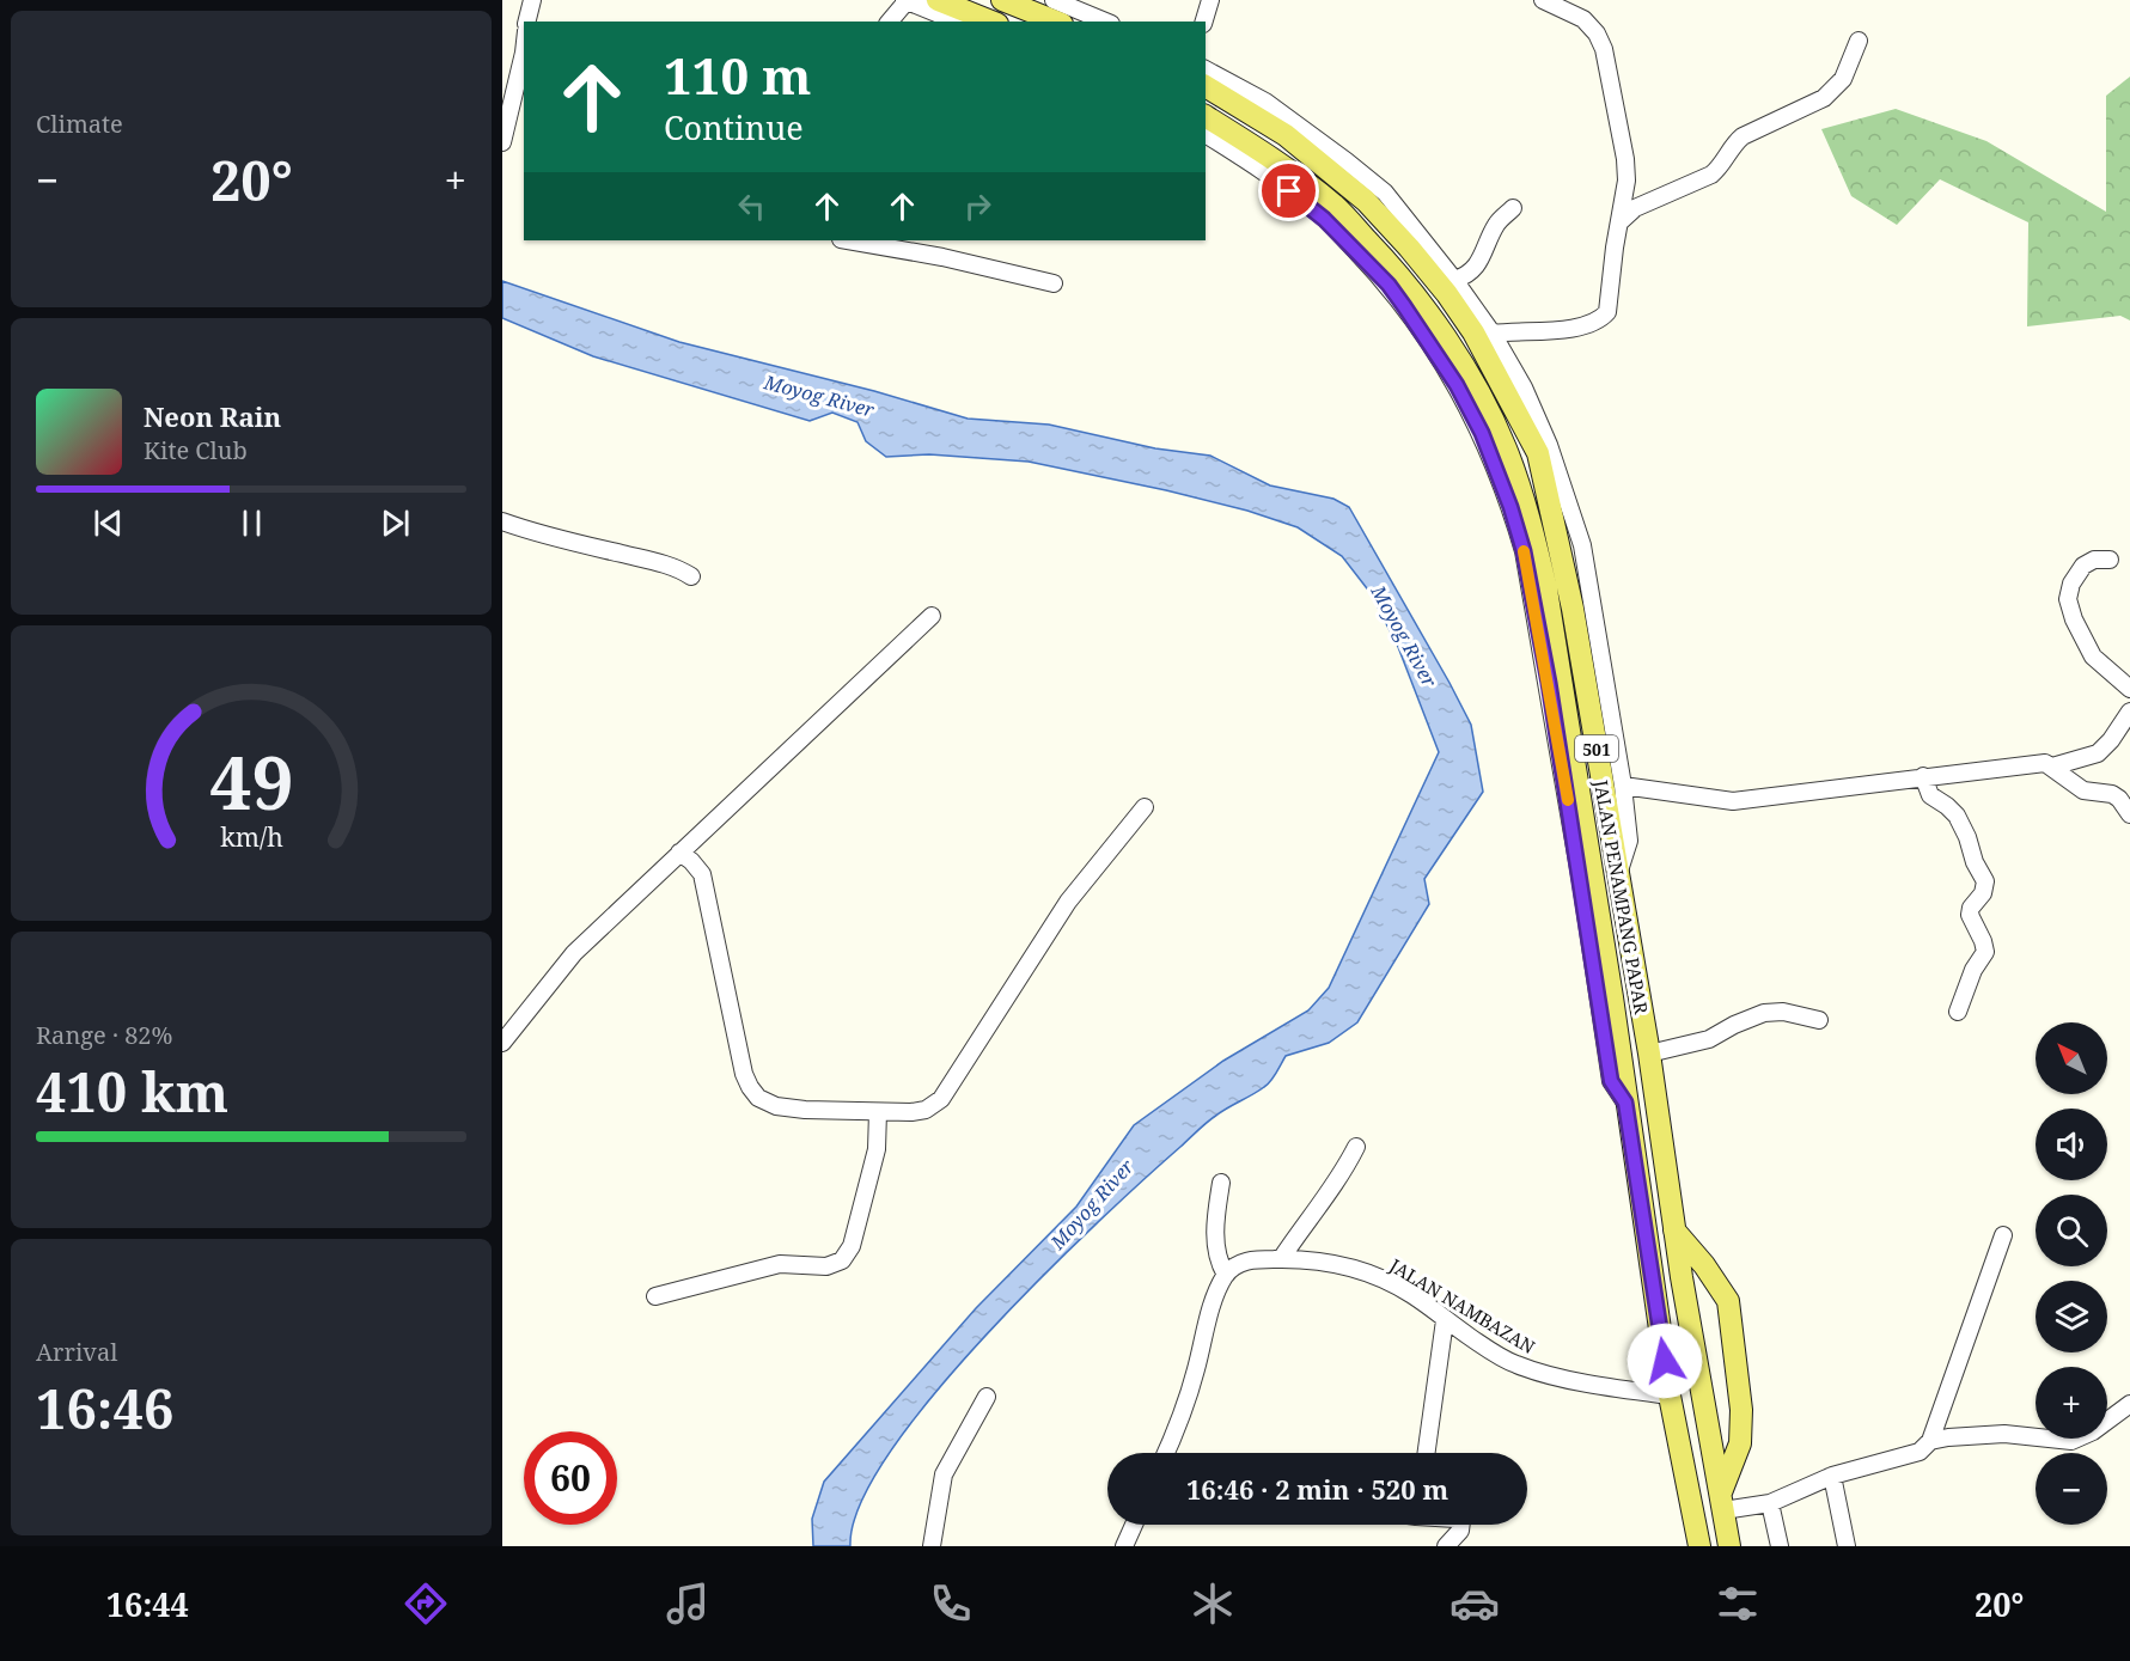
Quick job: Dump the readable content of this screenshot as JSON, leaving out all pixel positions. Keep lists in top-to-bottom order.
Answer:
{
  "streets": {
    "main road": ["501", "JALAN PENAMPANG PAPAR"],
    "street": ["JALAN NAMBAZAN"]
  },
  "crossings": [
    ["JALAN PENAMPANG PAPAR", "JALAN NAMBAZAN"]
  ],
  "water": ["Moyog River"],
  "north": "top left",
  "page": {
    "tile": [
      "Climate",
      ["Range · 82%", "410 km"],
      ["Arrival", "16:46"]
    ],
    "turn": ["110 m", "Continue"],
    "heat": ["−", "20°", "+"],
    "song": ["Neon Rain", "Kite Club"],
    "map_buttons": ["+", "−"],
    "limit": "60",
    "trip": "16:46 · 2 min · 520 m",
    "tabs": ["16:44", "20°"],
    "gauge": ["49", "km/h"]
  }
}
